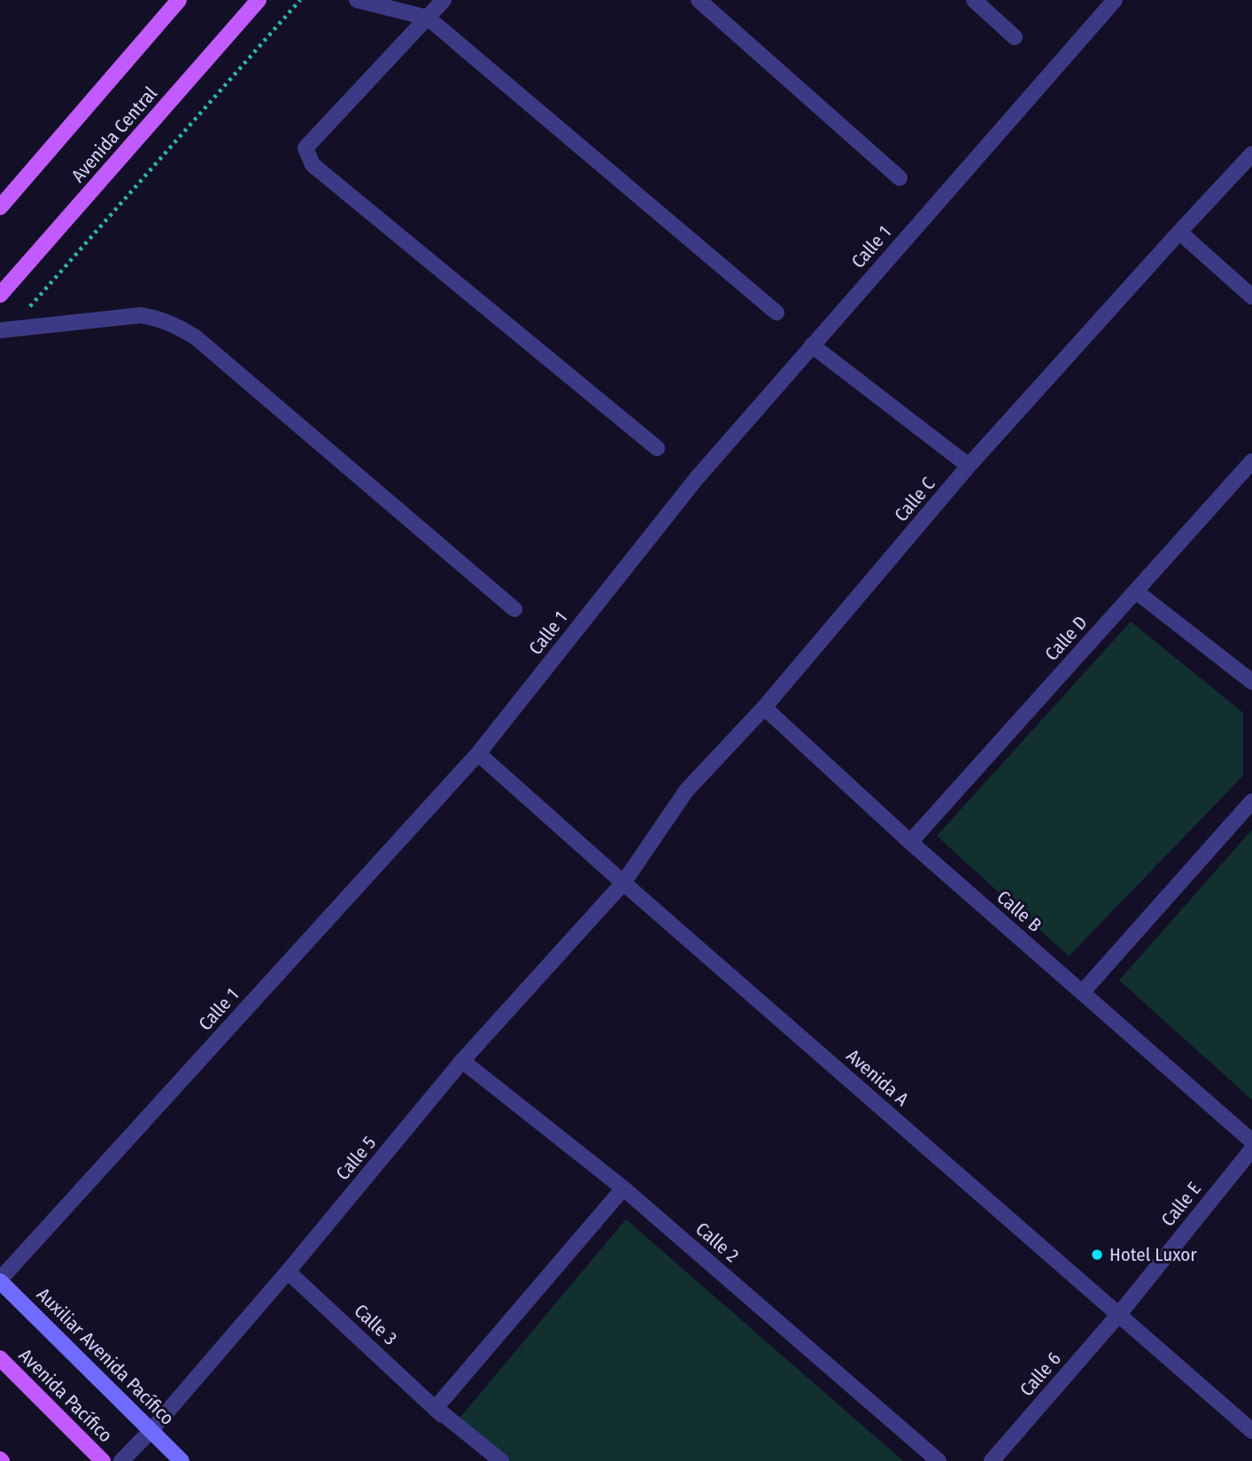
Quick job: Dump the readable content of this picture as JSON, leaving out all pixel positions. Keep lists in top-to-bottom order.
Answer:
{
  "streets": {
    "main road": ["Avenida Central", "Auxiliar Avenida Pacífico", "Avenida Pacífico"],
    "street": [
      "Calle 1",
      "Calle C",
      "Calle D",
      "Calle B",
      "Avenida A",
      "Calle 5",
      "Calle E",
      "Calle 2",
      "Calle 3",
      "Calle 6"
    ]
  },
  "crossings": [
    ["Calle 1", "Avenida A"],
    ["Calle 1", "Auxiliar Avenida Pacífico"],
    ["Calle C", "Calle B"],
    ["Calle C", "Avenida A"],
    ["Calle C", "Calle 5"],
    ["Calle D", "Calle B"],
    ["Avenida A", "Calle 5"],
    ["Avenida A", "Calle E"],
    ["Avenida A", "Calle 6"],
    ["Calle 5", "Calle 2"],
    ["Calle 5", "Calle 3"],
    ["Calle 5", "Auxiliar Avenida Pacífico"],
    ["Calle E", "Calle 6"]
  ],
  "places": ["Hotel Luxor"]
}
